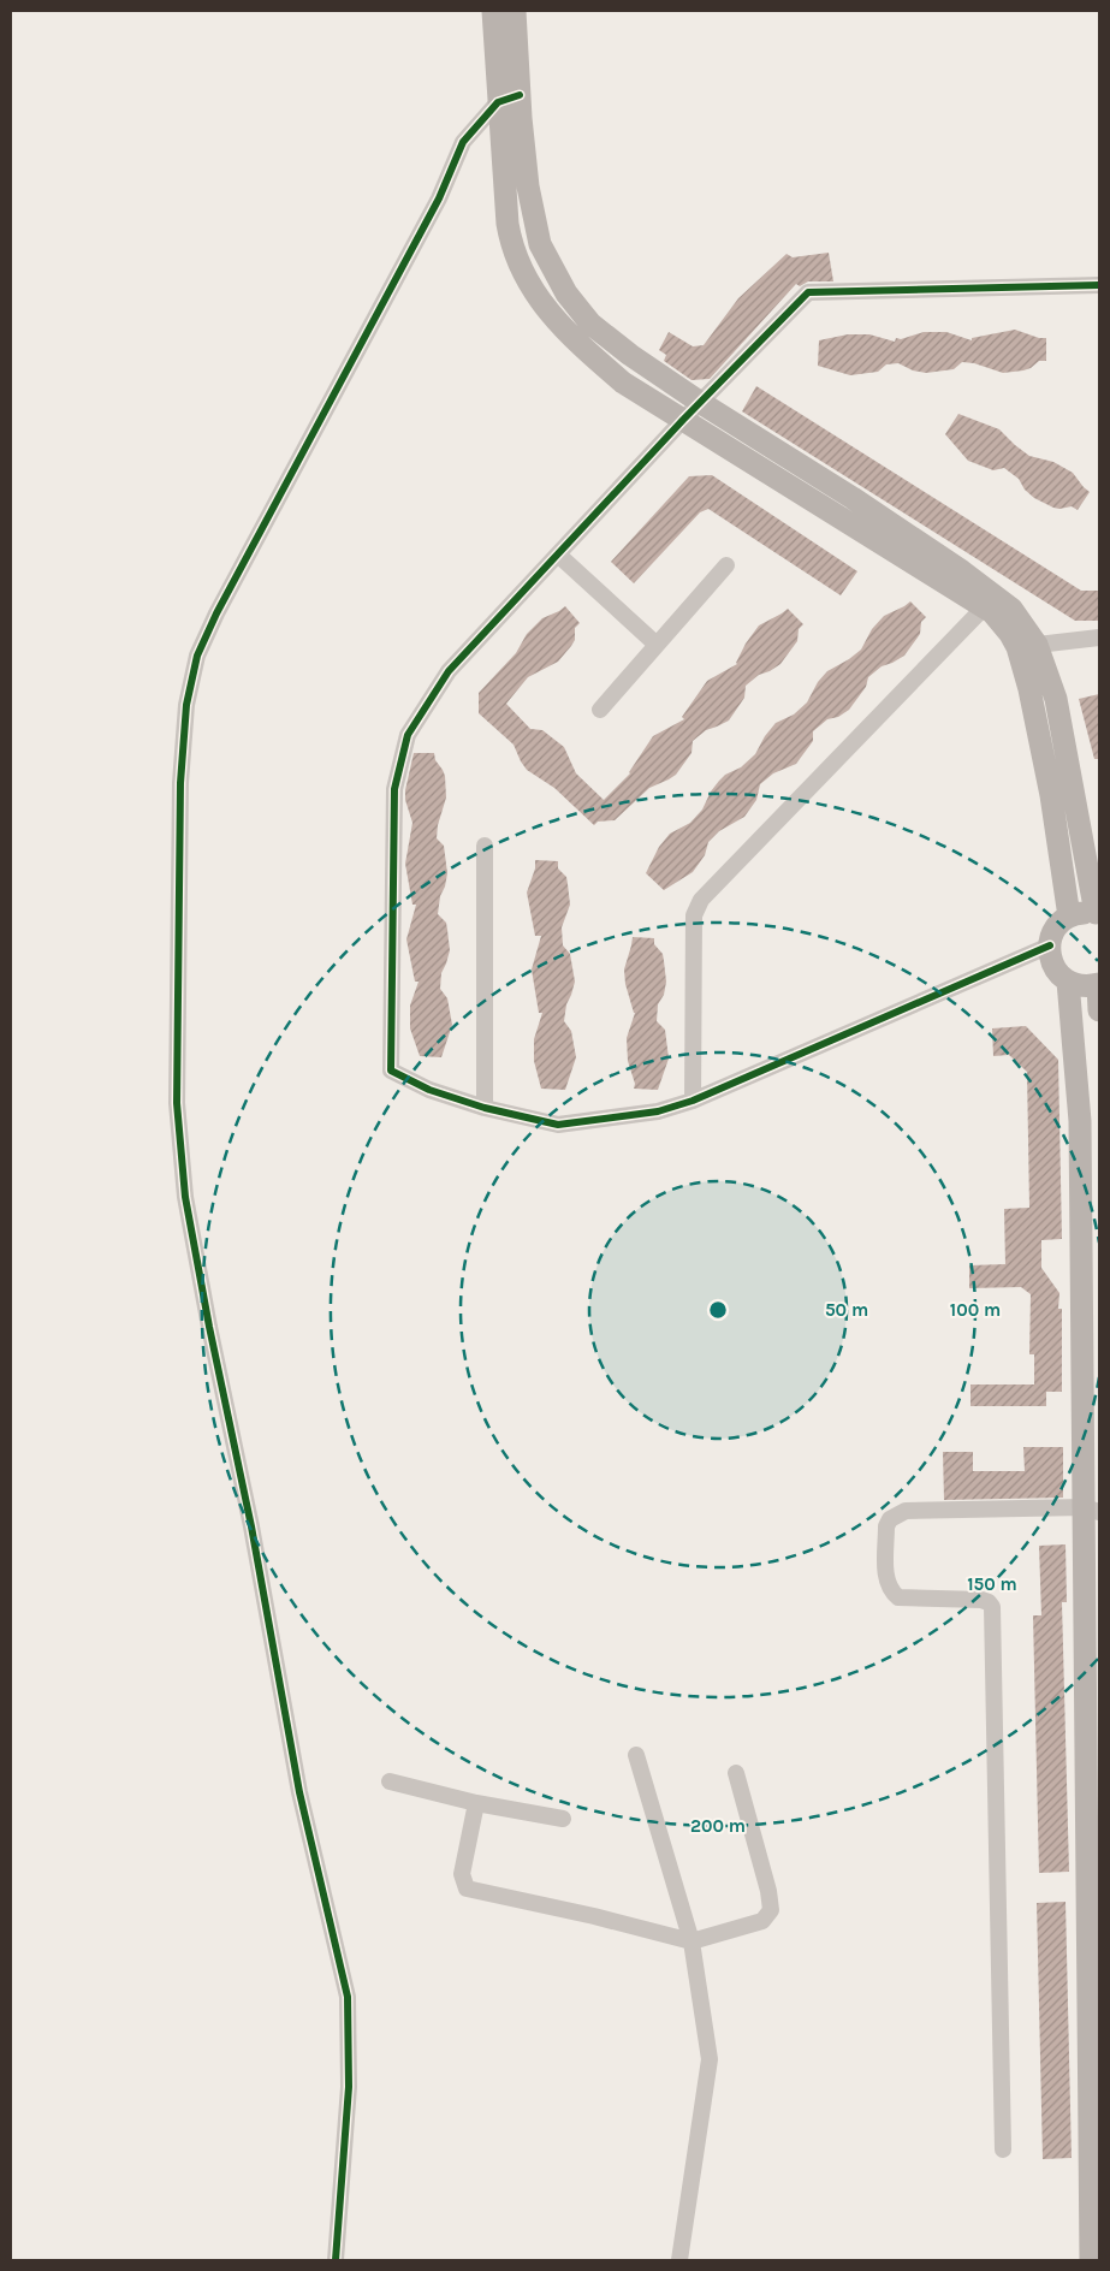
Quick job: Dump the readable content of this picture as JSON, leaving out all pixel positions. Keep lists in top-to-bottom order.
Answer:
{
  "rings": [
    "50 m",
    "100 m",
    "150 m",
    "200 m"
  ]
}
